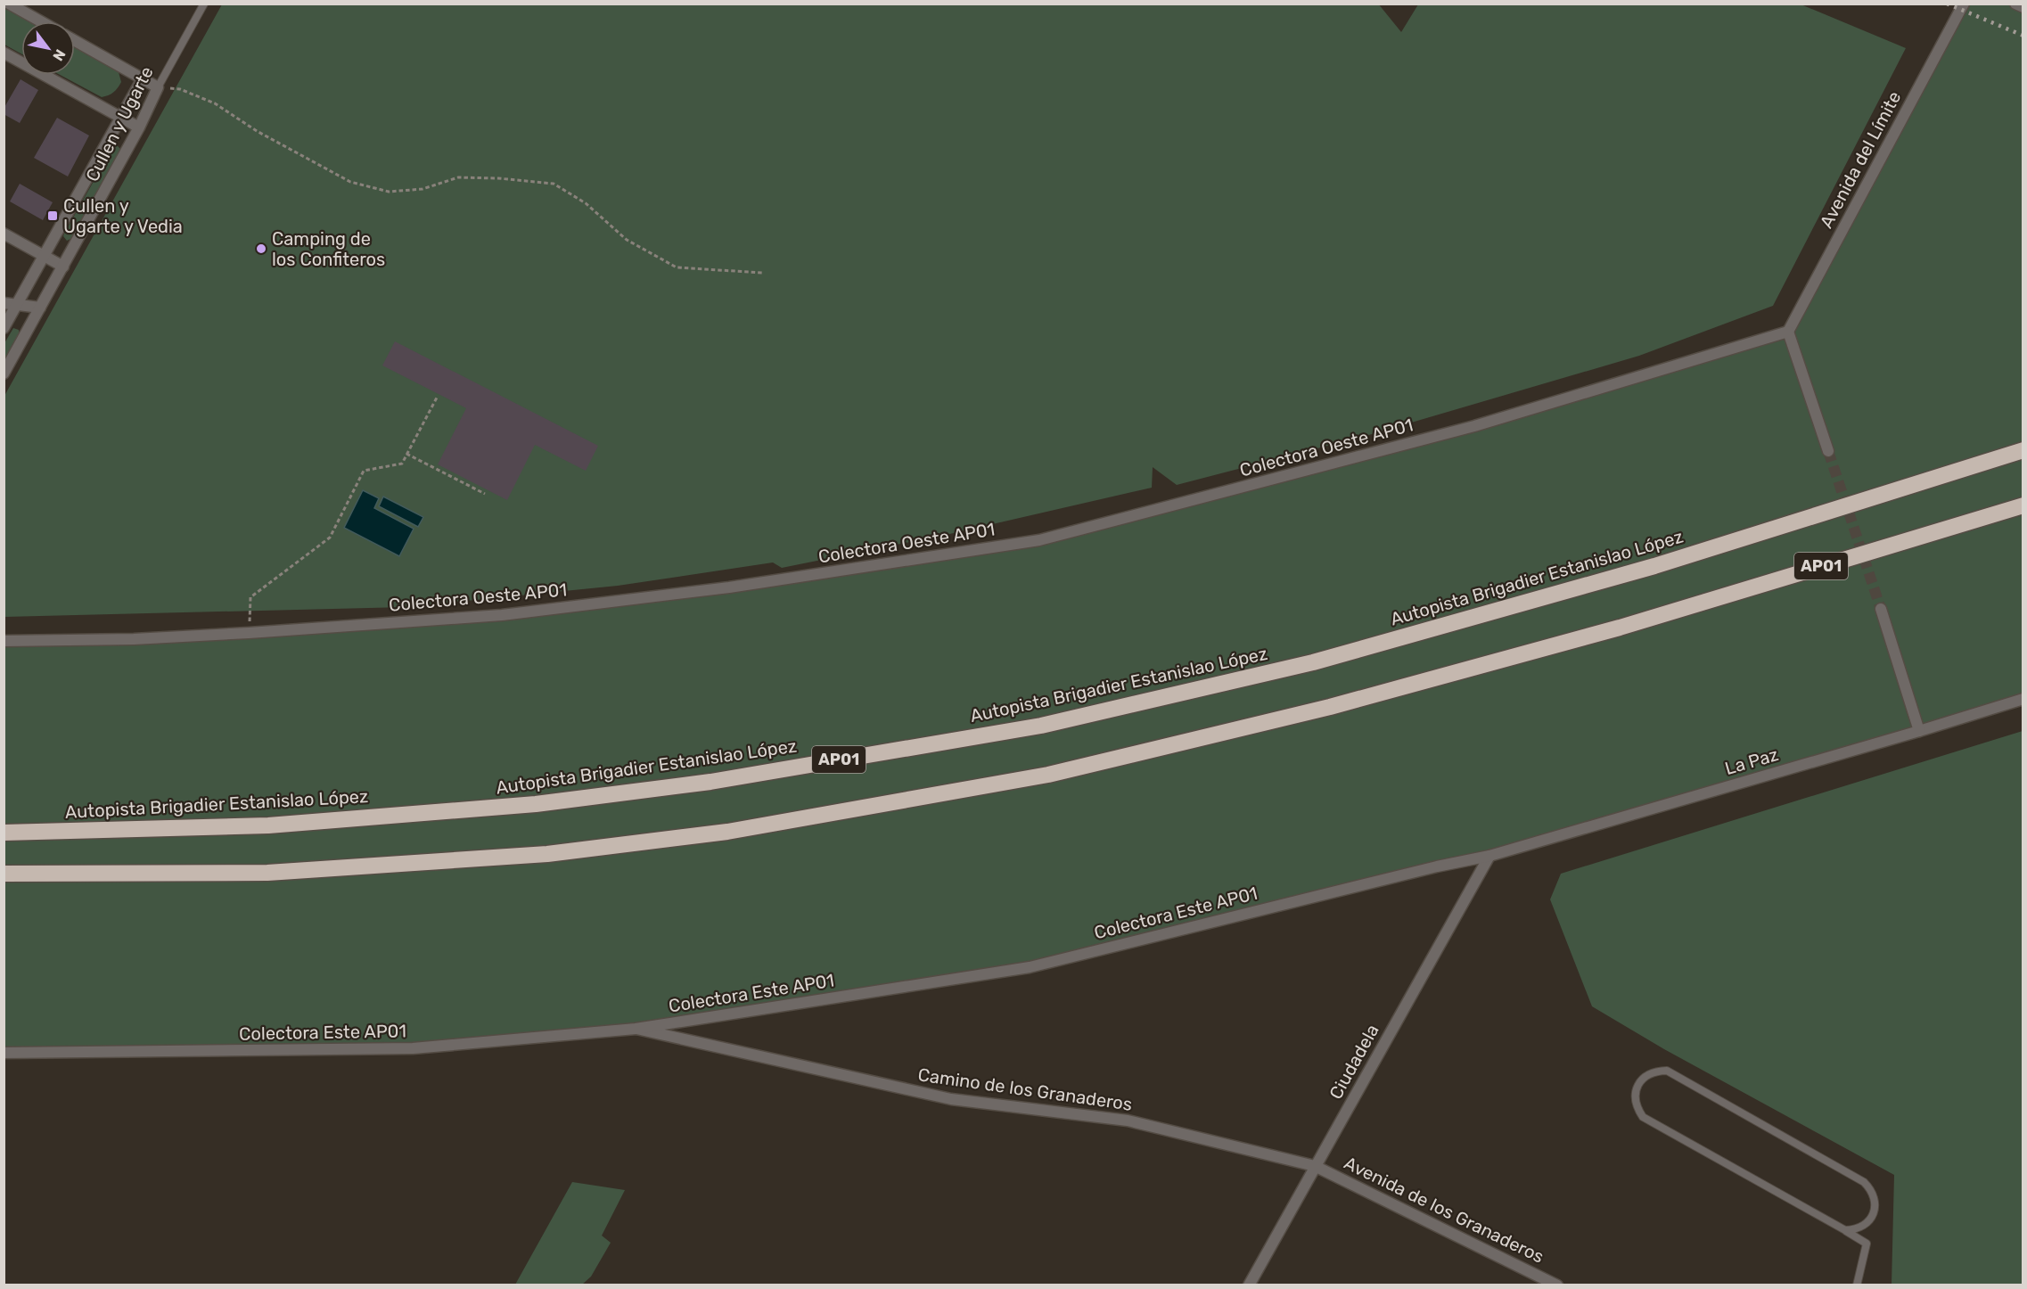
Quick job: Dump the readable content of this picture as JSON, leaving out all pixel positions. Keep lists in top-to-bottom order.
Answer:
{
  "streets": {
    "highway": ["AP01", "Autopista Brigadier Estanislao López"],
    "street": [
      "Cullen y Ugarte",
      "Avenida del Límite",
      "Colectora Oeste AP01",
      "La Paz",
      "Colectora Este AP01",
      "Ciudadela",
      "Camino de los Granaderos",
      "Avenida de los Granaderos"
    ]
  },
  "crossings": [
    ["Avenida del Límite", "Colectora Oeste AP01"],
    ["La Paz", "Colectora Este AP01"],
    ["La Paz", "Ciudadela"],
    ["Colectora Este AP01", "Ciudadela"],
    ["Colectora Este AP01", "Camino de los Granaderos"],
    ["Ciudadela", "Camino de los Granaderos"],
    ["Ciudadela", "Avenida de los Granaderos"],
    ["Camino de los Granaderos", "Avenida de los Granaderos"]
  ],
  "places": {
    "transit": ["Cullen y Ugarte y Vedia"],
    "other": ["Camping de los Confiteros"]
  },
  "north": "bottom right"
}
